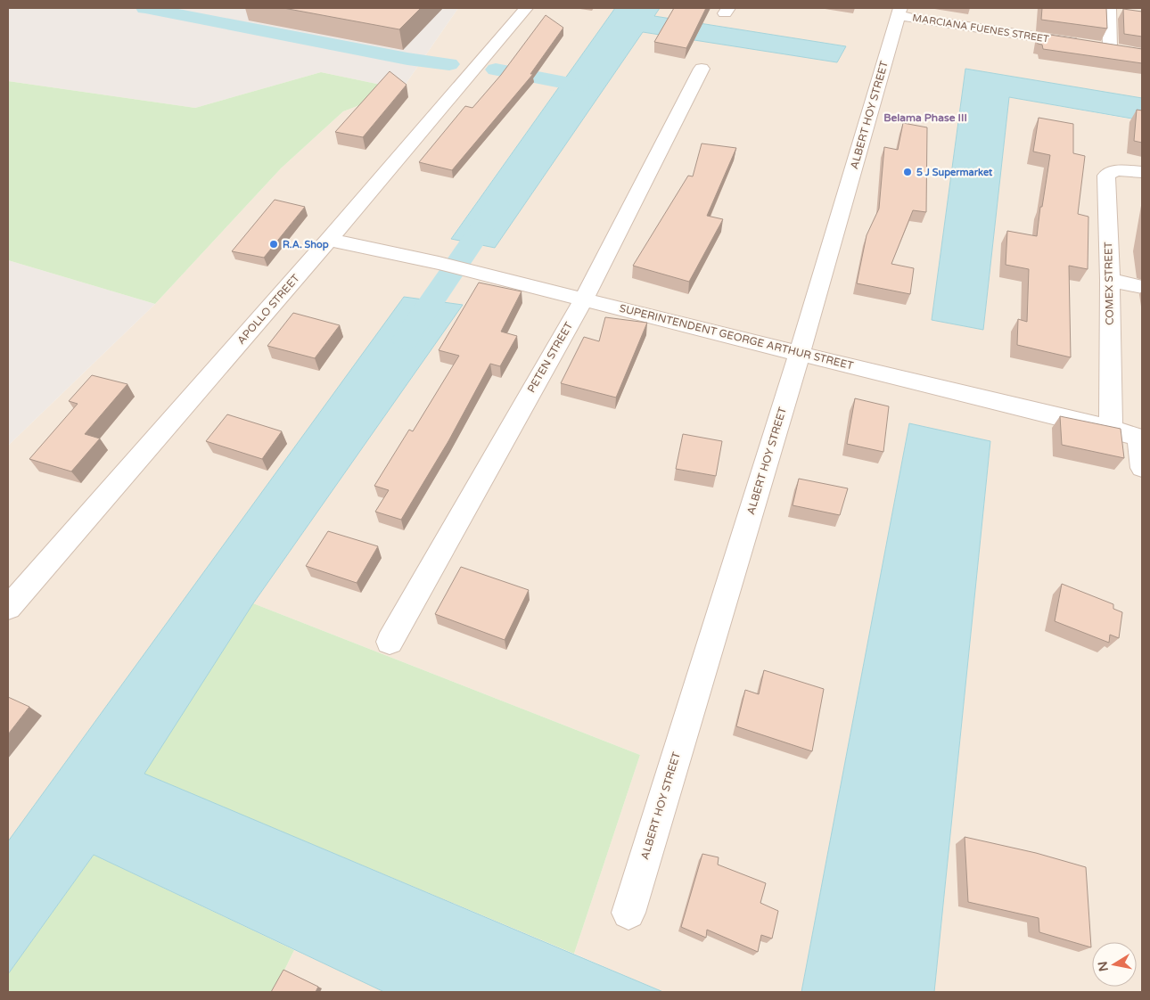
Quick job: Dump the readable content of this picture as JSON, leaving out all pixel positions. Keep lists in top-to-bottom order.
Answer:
{
  "streets": {
    "street": [
      "MARCIANA FUENES STREET",
      "ALBERT HOY STREET",
      "COMEX STREET",
      "APOLLO STREET",
      "SUPERINTENDENT GEORGE ARTHUR STREET",
      "PETEN STREET"
    ]
  },
  "crossings": [
    ["MARCIANA FUENES STREET", "ALBERT HOY STREET"],
    ["ALBERT HOY STREET", "SUPERINTENDENT GEORGE ARTHUR STREET"],
    ["COMEX STREET", "SUPERINTENDENT GEORGE ARTHUR STREET"],
    ["APOLLO STREET", "SUPERINTENDENT GEORGE ARTHUR STREET"],
    ["SUPERINTENDENT GEORGE ARTHUR STREET", "PETEN STREET"]
  ],
  "districts": ["Belama Phase III"],
  "places": ["5 J Supermarket", "R.A. Shop"],
  "north": "left"
}
